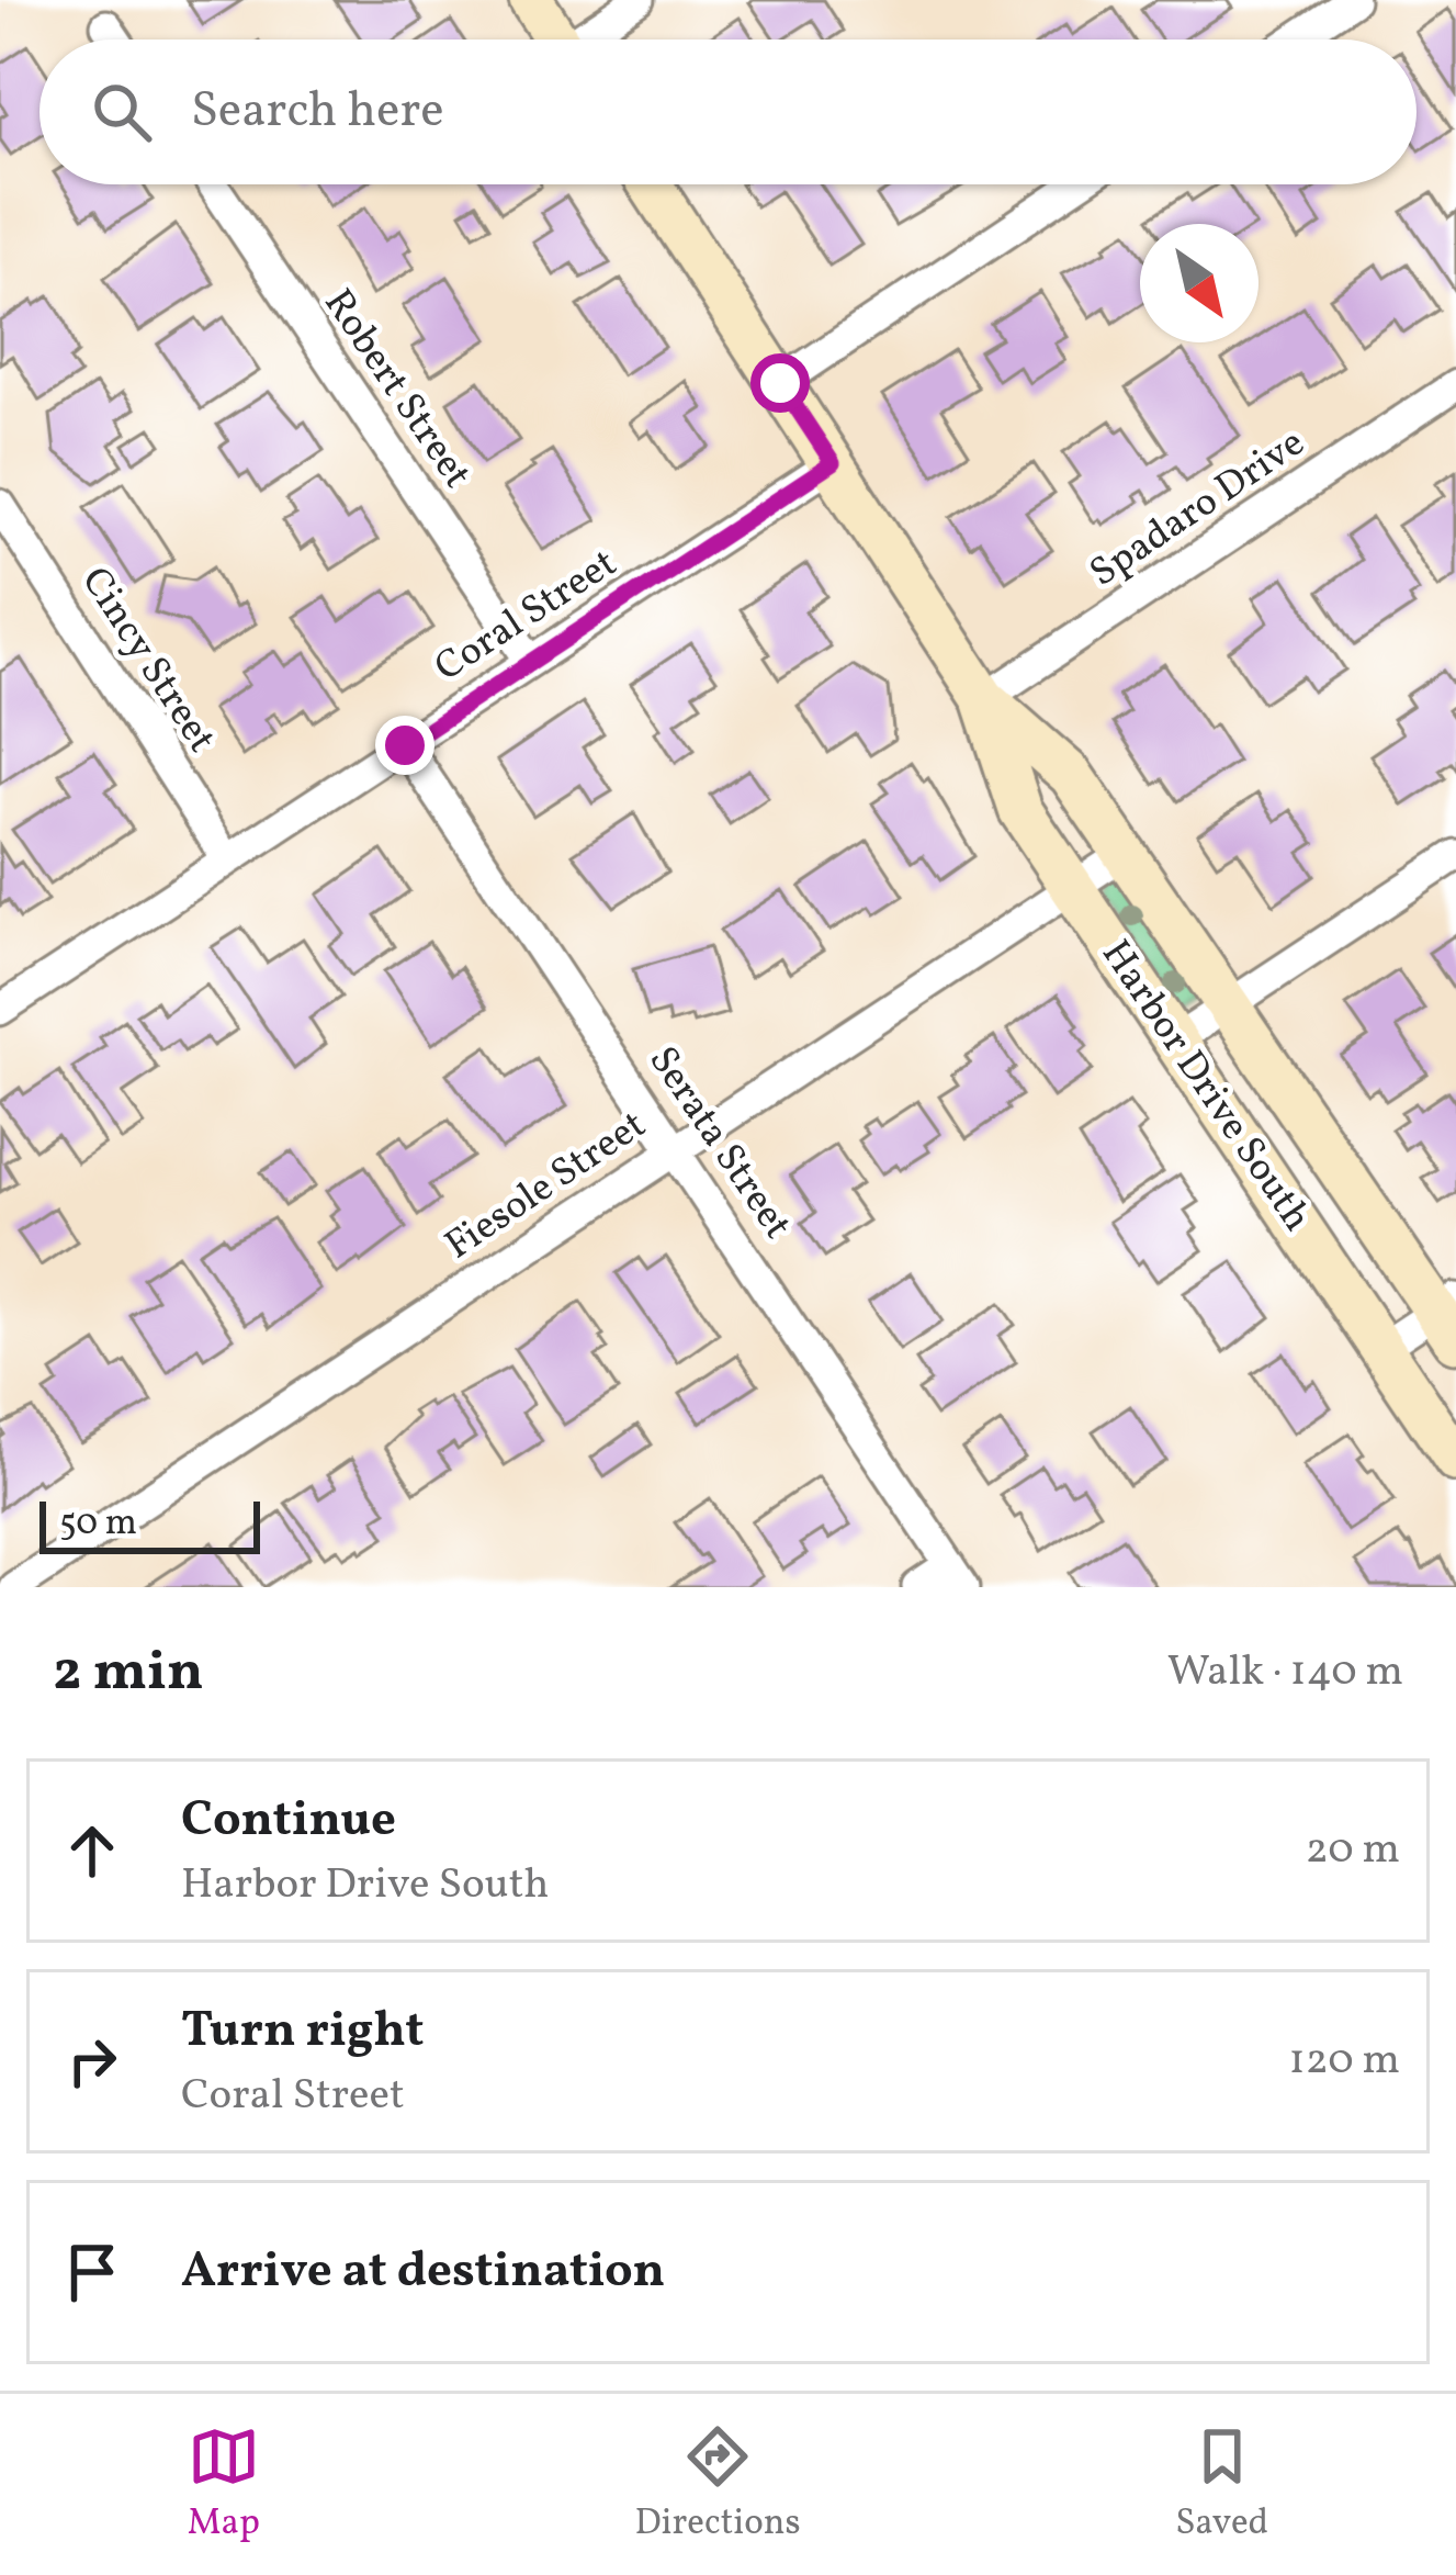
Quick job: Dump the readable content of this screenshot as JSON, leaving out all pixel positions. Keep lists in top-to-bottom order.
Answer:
{
  "streets": {
    "street": [
      "Robert Street",
      "Spadaro Drive",
      "Coral Street",
      "Cincy Street",
      "Harbor Drive South",
      "Serata Street",
      "Fiesole Street"
    ]
  },
  "crossings": [
    ["Robert Street", "Coral Street"],
    ["Spadaro Drive", "Harbor Drive South"],
    ["Coral Street", "Cincy Street"],
    ["Coral Street", "Harbor Drive South"],
    ["Coral Street", "Serata Street"],
    ["Harbor Drive South", "Fiesole Street"],
    ["Serata Street", "Fiesole Street"]
  ],
  "scale_bar": "50 m",
  "north": "bottom right",
  "page": {
    "search": "Search here",
    "scale": "50 m",
    "heading": ["2 min", "Walk · 140 m"],
    "list": [
      ["Continue", "Harbor Drive South", "20 m"],
      ["Turn right", "Coral Street", "120 m"],
      "Arrive at destination"
    ],
    "nav": ["Map", "Directions", "Saved"]
  }
}
